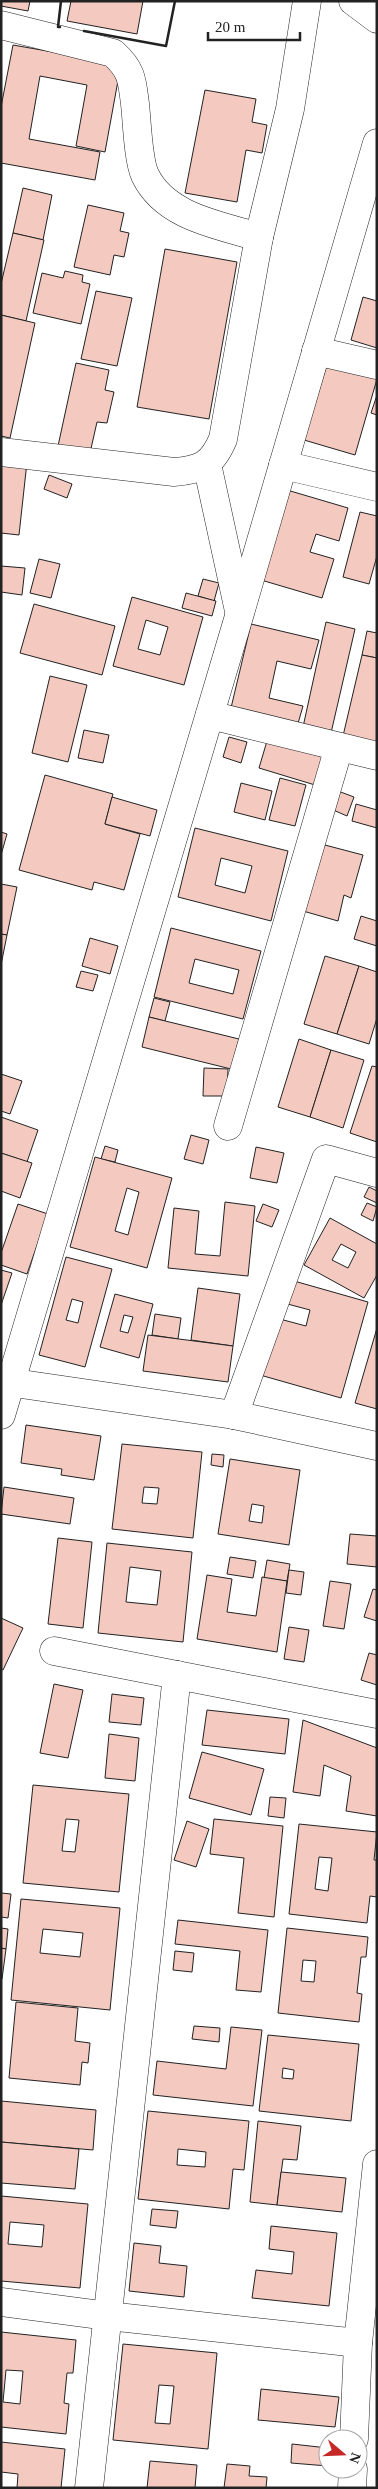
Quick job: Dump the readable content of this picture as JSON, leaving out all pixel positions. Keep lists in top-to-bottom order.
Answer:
{
  "scale_bar": "20 m",
  "north": "right"
}
